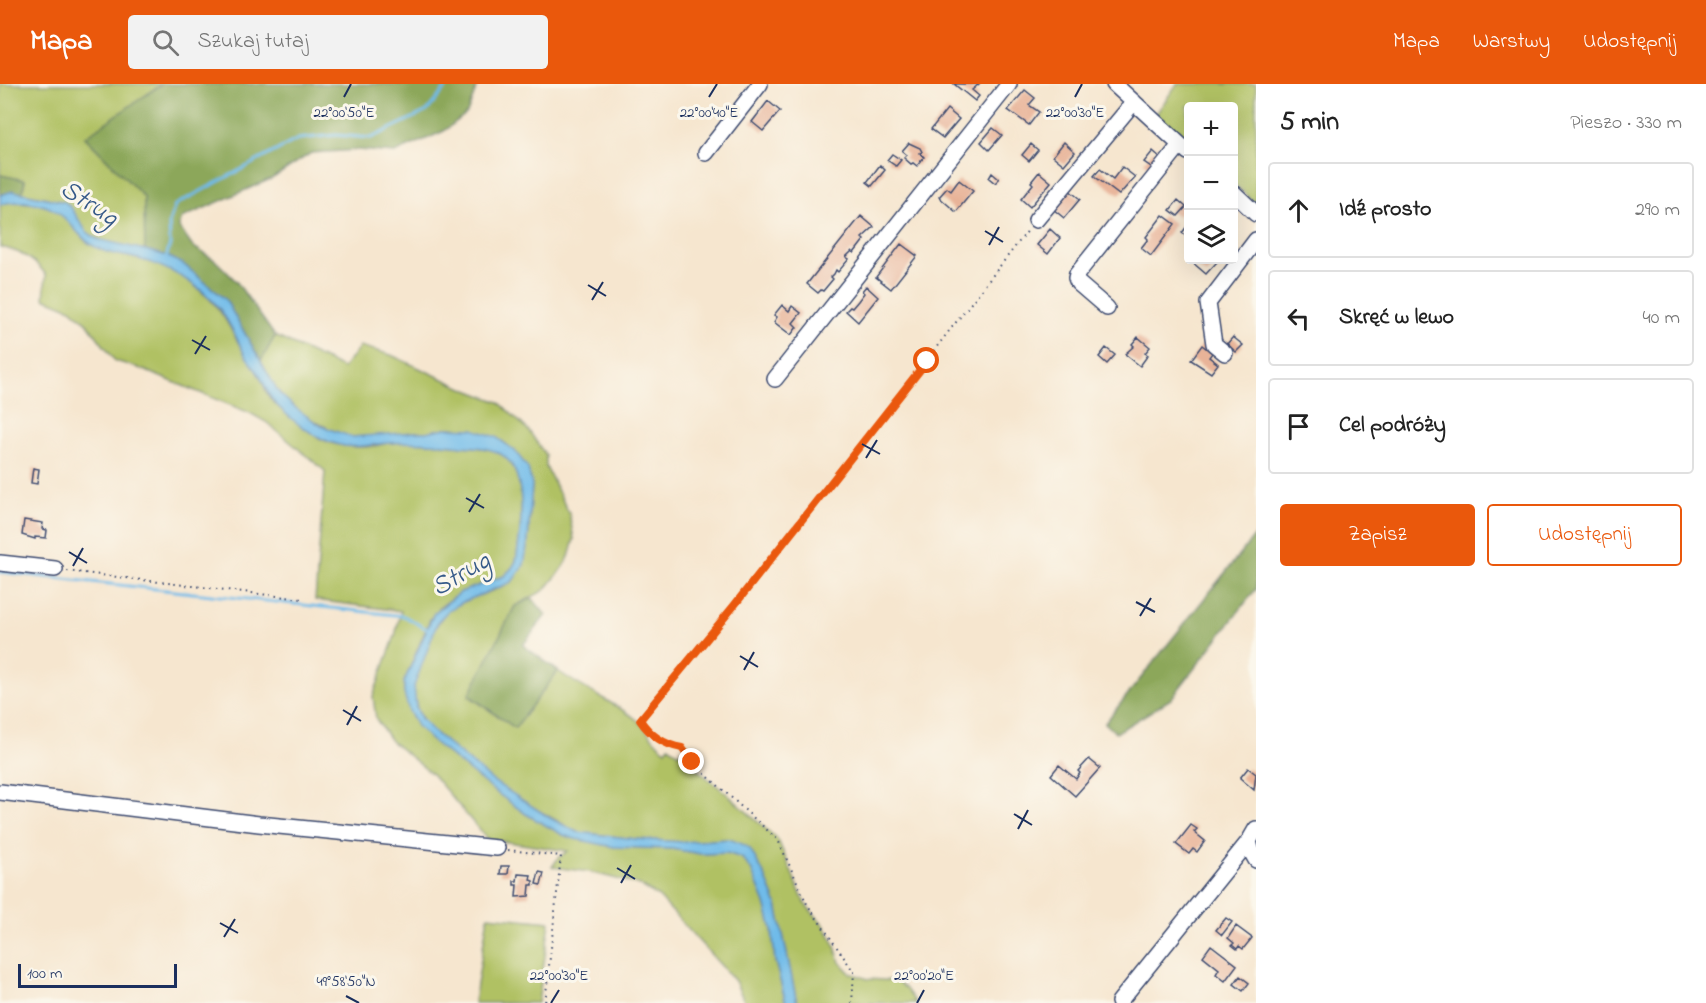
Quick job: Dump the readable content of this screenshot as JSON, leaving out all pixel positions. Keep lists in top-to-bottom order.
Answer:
{
  "water": ["Strug"],
  "scale_bar": "100 m",
  "page": {
    "header": "Mapa",
    "search": "Szukaj tutaj",
    "nav": ["Mapa", "Warstwy", "Udostępnij"],
    "heading": ["5 min", "Pieszo · 330 m"],
    "map_buttons": ["+", "−"],
    "list": [
      ["Idź prosto", "290 m"],
      ["Skręć w lewo", "40 m"],
      "Cel podróży"
    ],
    "buttons": ["Zapisz", "Udostępnij"],
    "scale": "100 m"
  },
  "coordinates": [
    "22°00'40\"E",
    "22°00'30\"E",
    "22°00'50\"E",
    "22°00'20\"E",
    "49°58'50\"N"
  ]
}
